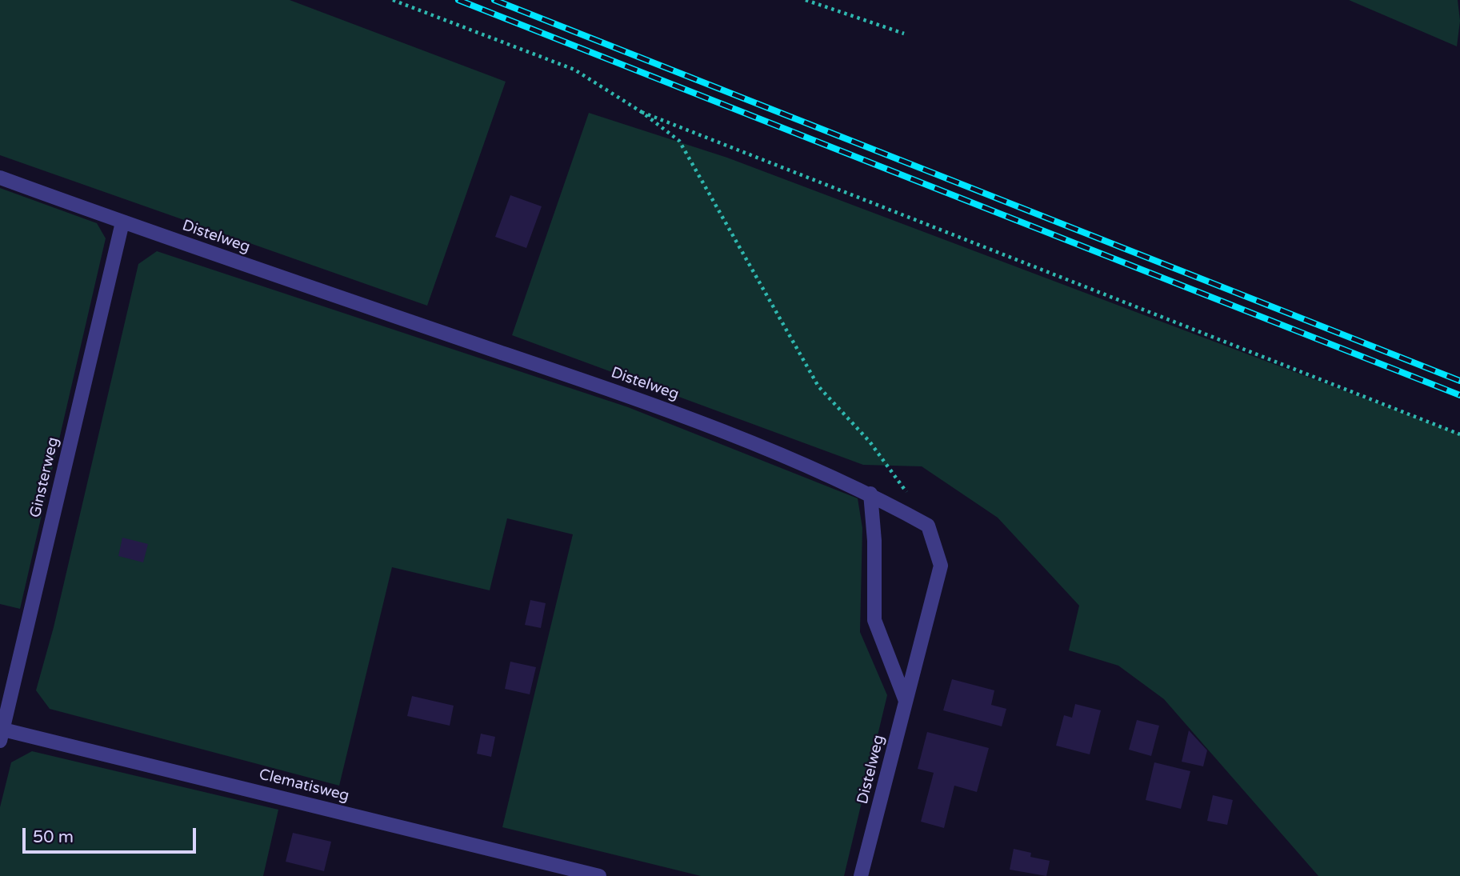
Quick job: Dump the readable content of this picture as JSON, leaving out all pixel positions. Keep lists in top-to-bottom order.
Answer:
{
  "streets": {
    "street": ["Distelweg", "Ginsterweg", "Clematisweg"]
  },
  "crossings": [
    ["Distelweg", "Ginsterweg"],
    ["Ginsterweg", "Clematisweg"]
  ],
  "scale_bar": "50 m"
}
